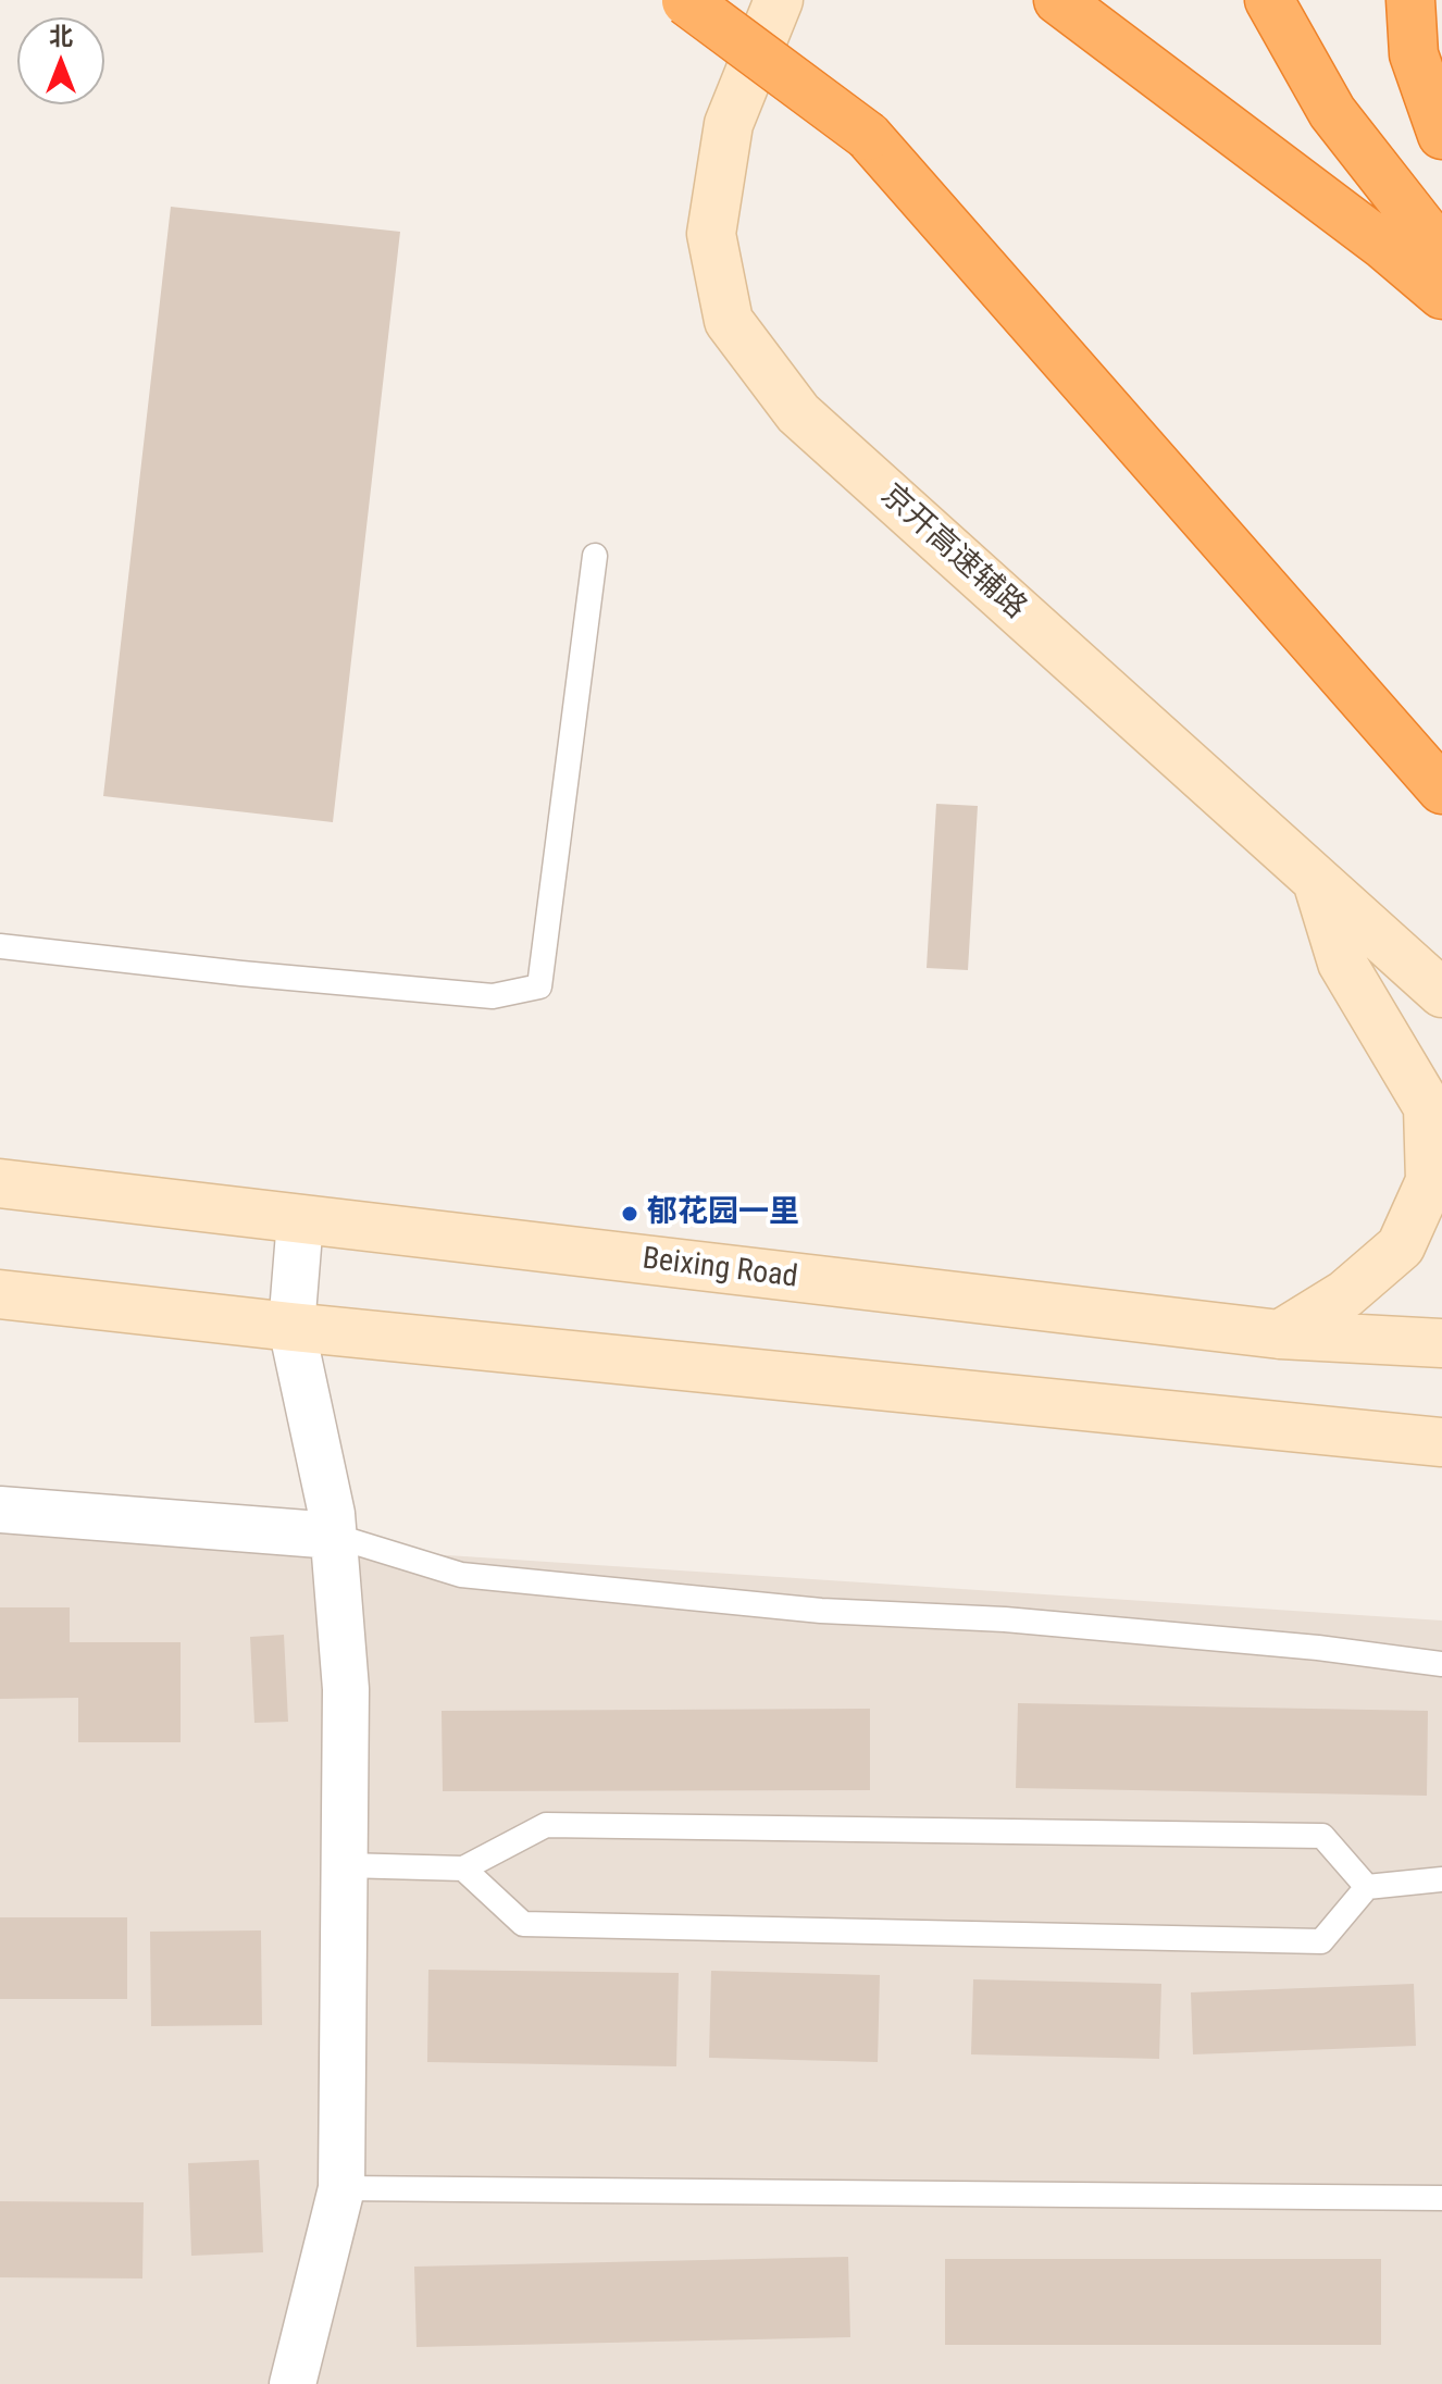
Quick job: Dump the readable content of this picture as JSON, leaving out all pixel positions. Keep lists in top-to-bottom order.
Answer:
{
  "streets": {
    "main road": ["京开高速辅路", "Beixing Road"]
  },
  "places": ["郁花园一里"],
  "north": "top"
}
